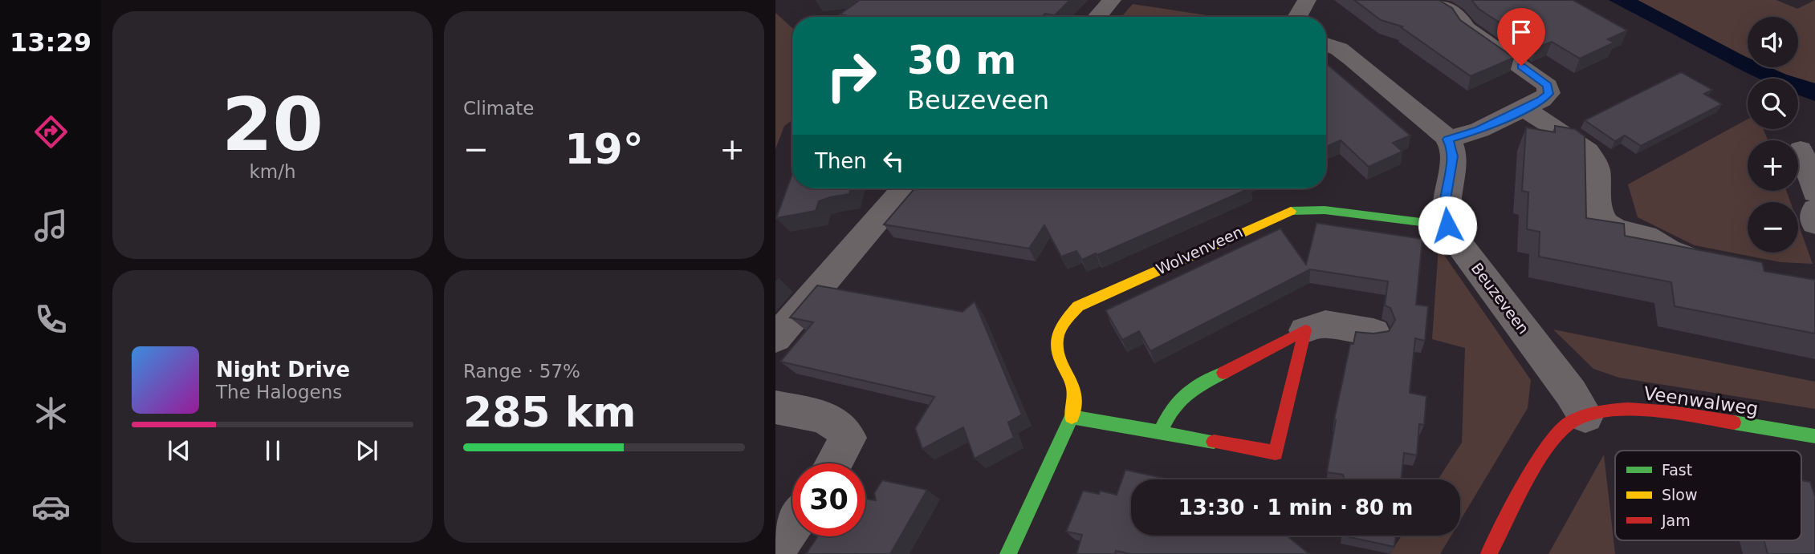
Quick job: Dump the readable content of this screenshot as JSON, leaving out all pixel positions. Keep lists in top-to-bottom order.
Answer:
{
  "streets": {
    "street": ["Wolvenveen", "Beuzeveen", "Veenwalweg"]
  },
  "crossings": [
    ["Wolvenveen", "Beuzeveen"],
    ["Beuzeveen", "Veenwalweg"]
  ],
  "legend": ["Fast", "Slow", "Jam"],
  "page": {
    "tabs": "13:29",
    "tile": [
      ["20", "km/h"],
      "Climate",
      ["Range · 57%", "285 km"]
    ],
    "map_buttons": ["+", "−"],
    "turn": ["30 m", "Beuzeveen"],
    "heat": ["−", "19°", "+"],
    "then": "Then",
    "song": ["Night Drive", "The Halogens"],
    "limit": "30",
    "trip": "13:30 · 1 min · 80 m"
  }
}
